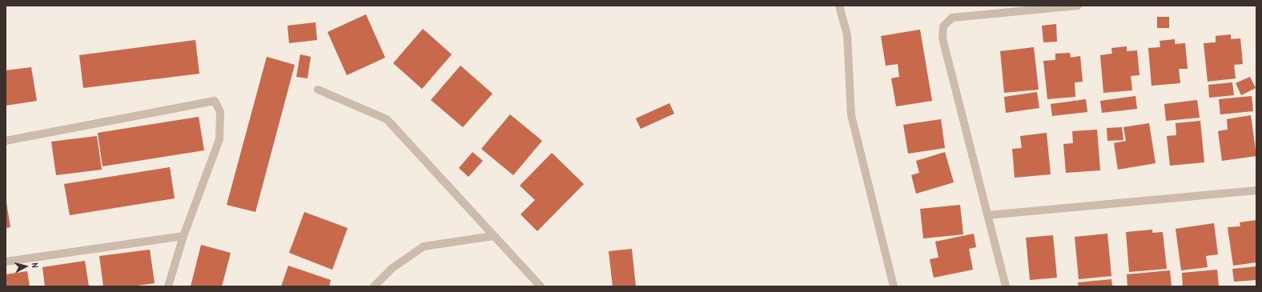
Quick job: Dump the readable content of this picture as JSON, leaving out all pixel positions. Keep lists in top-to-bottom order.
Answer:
{
  "north": "right"
}
